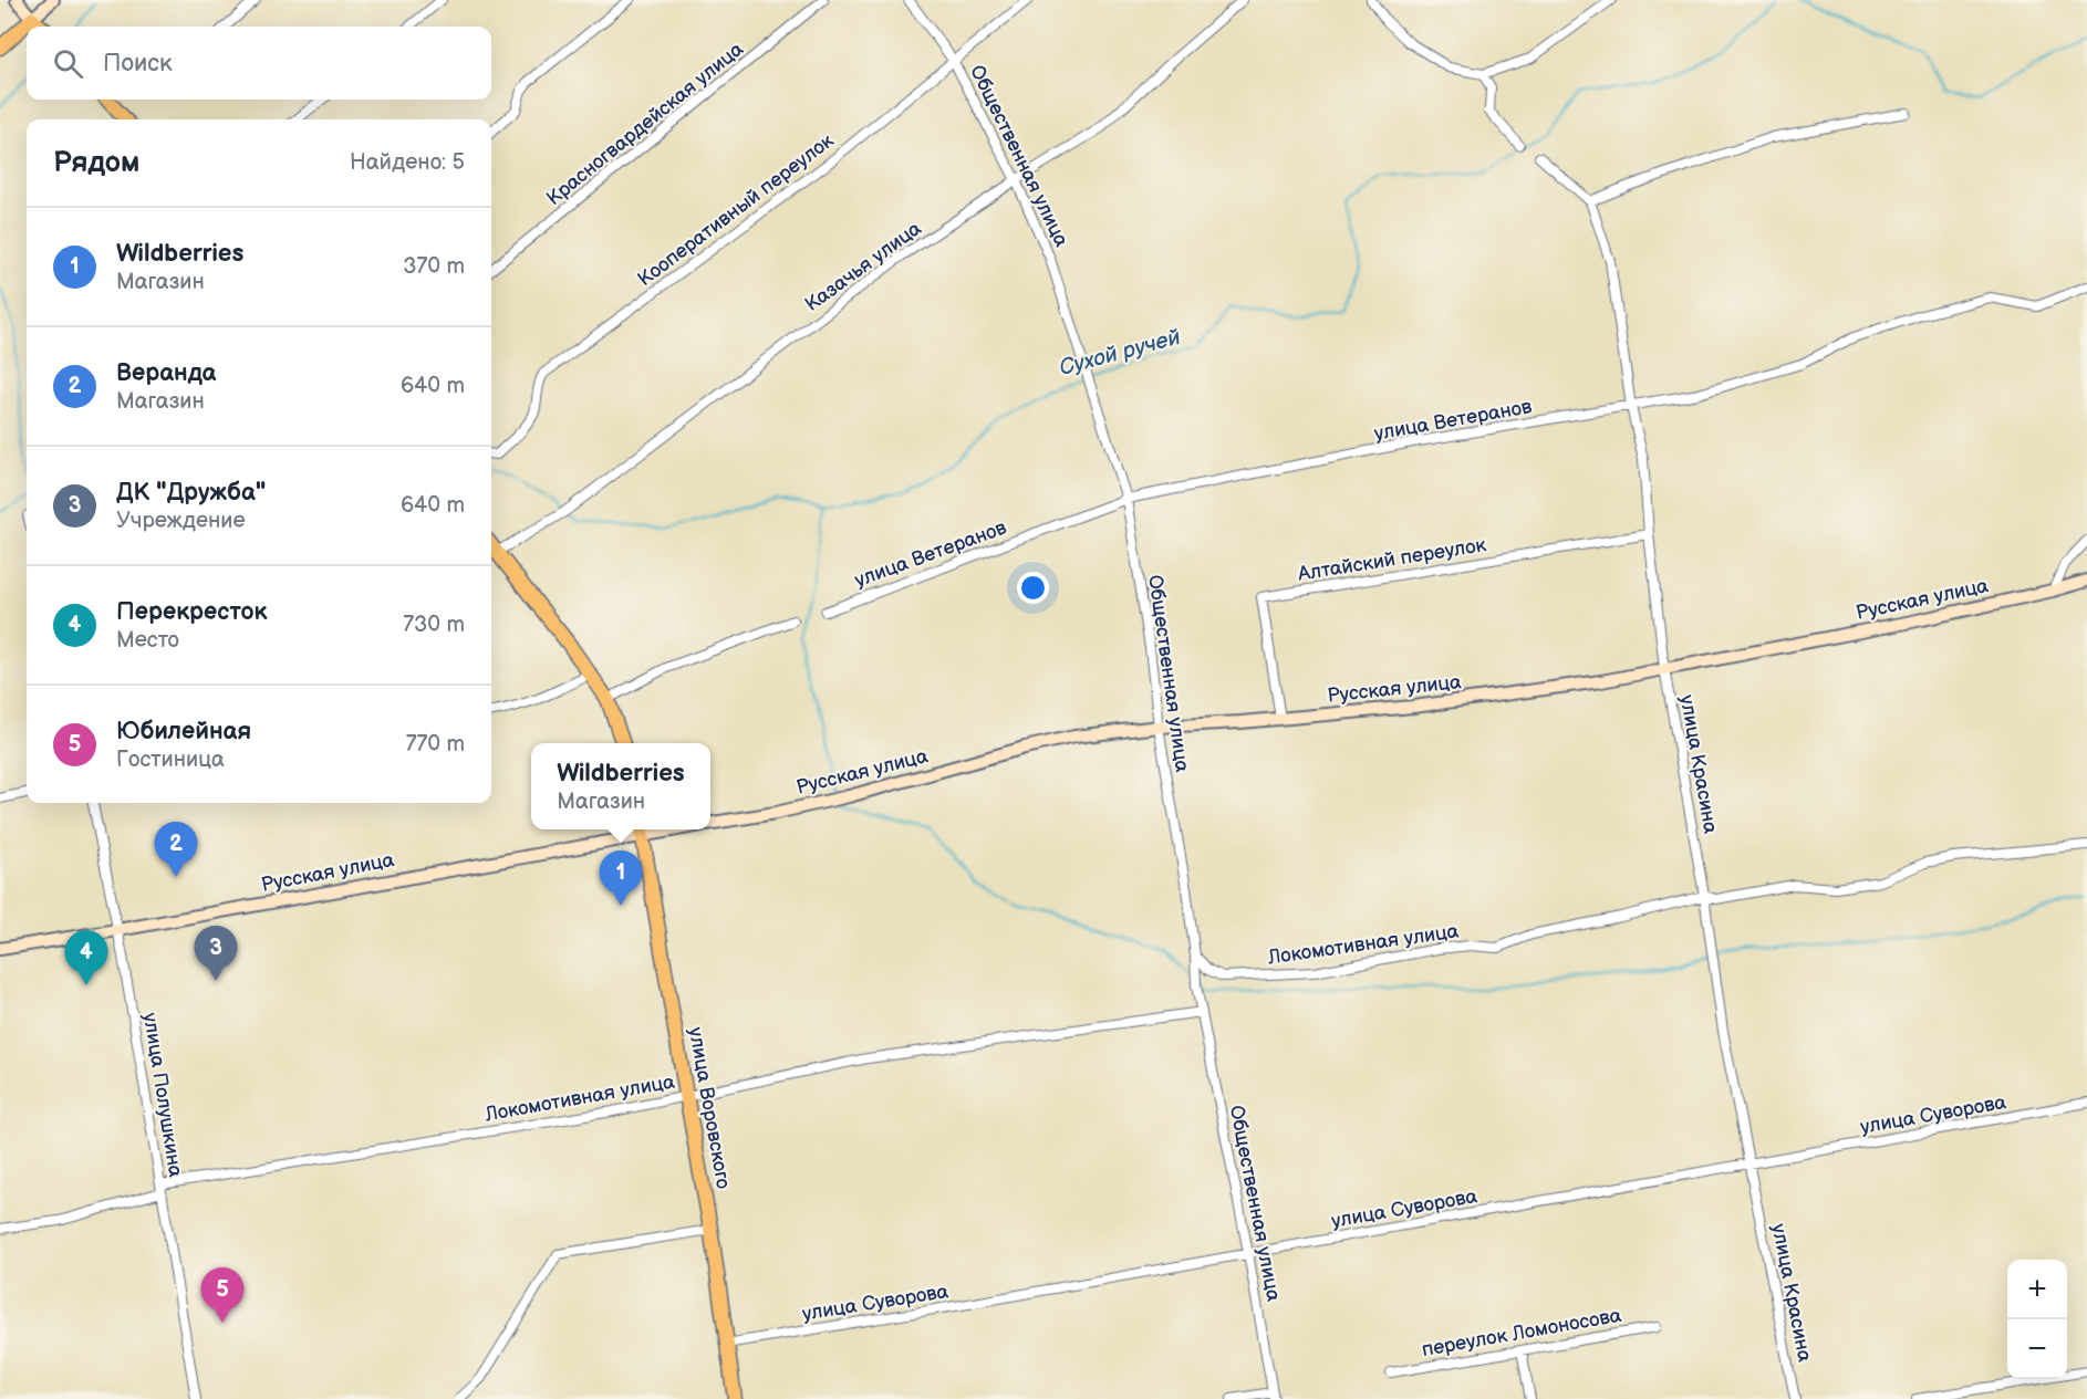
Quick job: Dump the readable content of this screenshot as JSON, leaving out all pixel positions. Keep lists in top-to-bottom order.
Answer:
{
  "streets": {
    "main road": ["улица Воровского"],
    "street": [
      "Красногвардейская улица",
      "Общественная улица",
      "Кооперативный переулок",
      "Казачья улица",
      "улица Ветеранов",
      "Алтайский переулок",
      "Русская улица",
      "улица Красина",
      "Локомотивная улица",
      "улица Полушкина",
      "улица Суворова",
      "переулок Ломоносова"
    ]
  },
  "crossings": [
    ["Общественная улица", "Кооперативный переулок"],
    ["Общественная улица", "Казачья улица"],
    ["Общественная улица", "улица Ветеранов"],
    ["Общественная улица", "Русская улица"],
    ["Общественная улица", "Локомотивная улица"],
    ["Общественная улица", "улица Суворова"],
    ["улица Ветеранов", "улица Красина"],
    ["Алтайский переулок", "Русская улица"],
    ["Алтайский переулок", "улица Красина"],
    ["Русская улица", "улица Красина"],
    ["Русская улица", "улица Полушкина"],
    ["Русская улица", "улица Воровского"],
    ["улица Красина", "Локомотивная улица"],
    ["улица Красина", "улица Суворова"],
    ["Локомотивная улица", "улица Полушкина"],
    ["Локомотивная улица", "улица Воровского"],
    ["улица Воровского", "улица Суворова"]
  ],
  "water": ["Сухой ручей"],
  "page": {
    "search": "Поиск",
    "heading": ["Рядом", "Найдено: 5"],
    "list": [
      {
        "mark": "1",
        "name": "Wildberries",
        "note": "Магазин",
        "value": "370 m"
      },
      {
        "mark": "2",
        "name": "Веранда",
        "note": "Магазин",
        "value": "640 m"
      },
      {
        "mark": "3",
        "name": "ДК \"Дружба\"",
        "note": "Учреждение",
        "value": "640 m"
      },
      {
        "mark": "4",
        "name": "Перекресток",
        "note": "Место",
        "value": "730 m"
      },
      {
        "mark": "5",
        "name": "Юбилейная",
        "note": "Гостиница",
        "value": "770 m"
      }
    ],
    "popup": ["Wildberries", "Магазин"],
    "pins": [
      "2",
      "1",
      "3",
      "4",
      "5"
    ],
    "map_buttons": ["+", "−"]
  }
}
